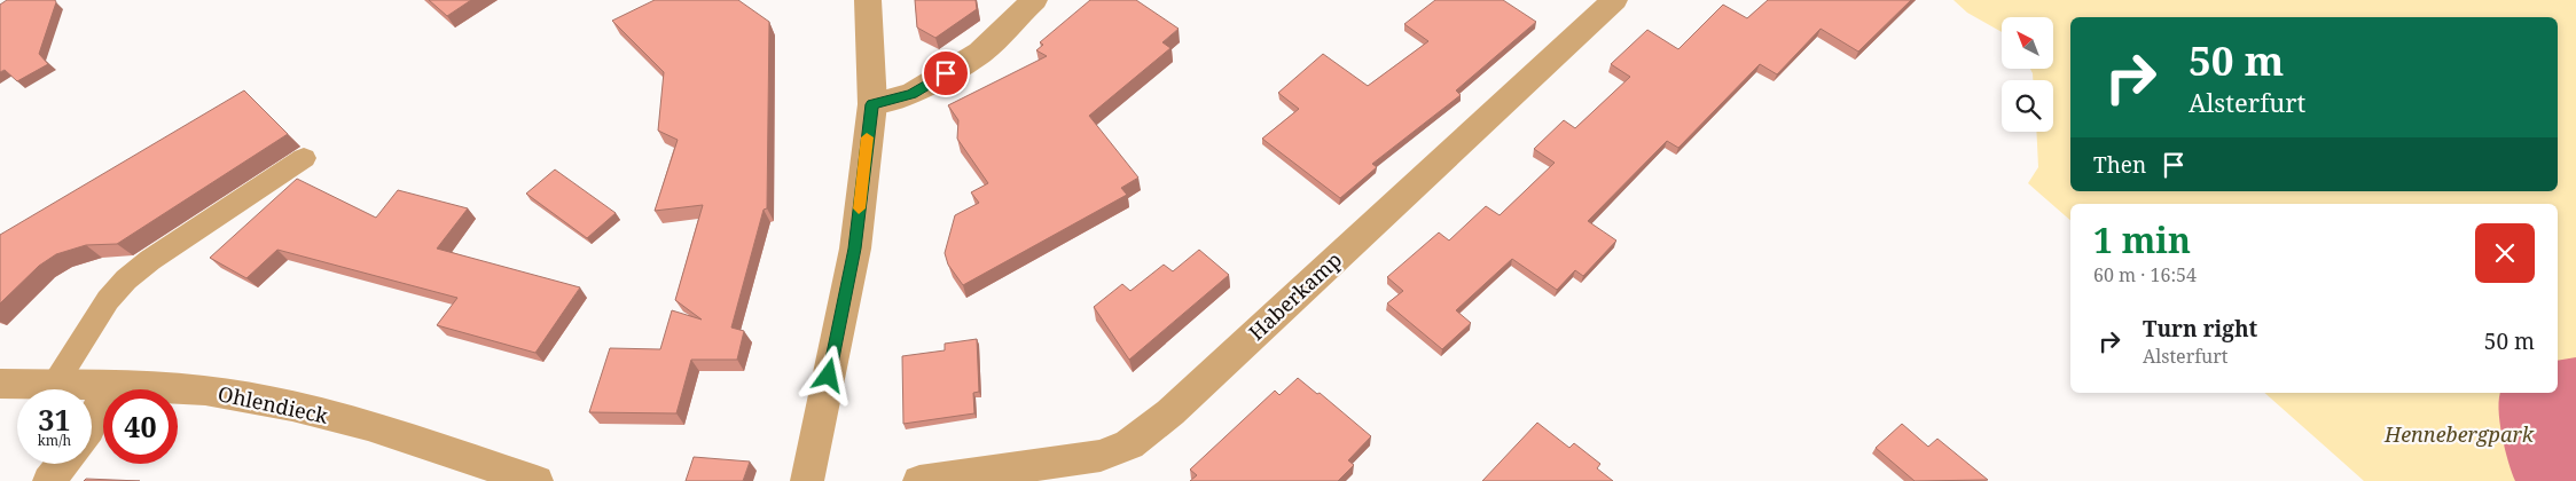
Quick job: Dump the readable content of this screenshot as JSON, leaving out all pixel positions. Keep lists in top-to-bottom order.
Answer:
{
  "streets": {
    "street": ["Haberkamp", "Ohlendieck"]
  },
  "parks": ["Hennebergpark"],
  "north": "top left",
  "page": {
    "turn": ["50 m", "Alsterfurt"],
    "then": "Then",
    "heading": ["1 min", "60 m · 16:54"],
    "list": [
      {
        "name": "Turn right",
        "note": "Alsterfurt",
        "value": "50 m"
      }
    ],
    "speed": "31 km/h",
    "limit": "40"
  }
}
